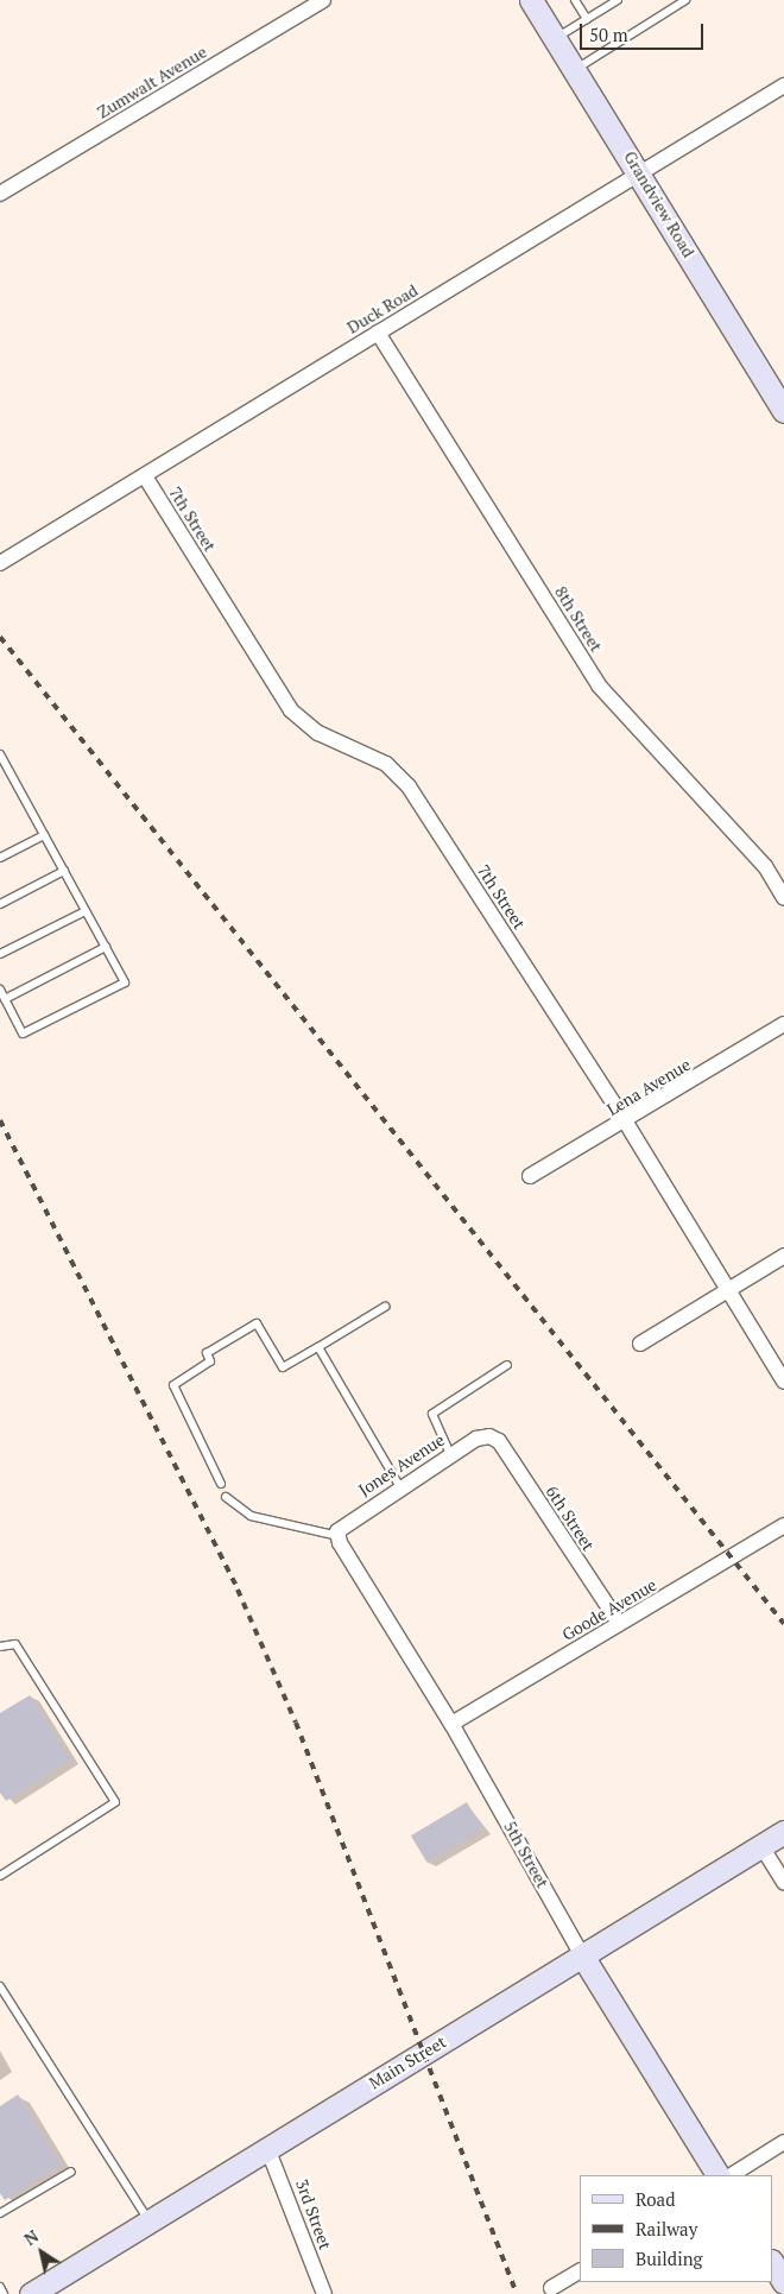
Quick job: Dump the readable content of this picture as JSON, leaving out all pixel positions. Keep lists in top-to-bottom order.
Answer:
{
  "streets": {
    "main road": ["Grandview Road", "5th Street", "Main Street"],
    "street": [
      "Zumwalt Avenue",
      "Duck Road",
      "7th Street",
      "8th Street",
      "Lena Avenue",
      "Jones Avenue",
      "6th Street",
      "Goode Avenue",
      "3rd Street"
    ]
  },
  "crossings": [
    ["Grandview Road", "Duck Road"],
    ["Duck Road", "7th Street"],
    ["Duck Road", "8th Street"],
    ["7th Street", "Lena Avenue"],
    ["Jones Avenue", "6th Street"],
    ["Jones Avenue", "5th Street"],
    ["6th Street", "Goode Avenue"],
    ["Goode Avenue", "5th Street"],
    ["5th Street", "Main Street"],
    ["Main Street", "3rd Street"]
  ],
  "legend": ["Road", "Railway", "Building"],
  "scale_bar": "50 m",
  "north": "top left"
}
